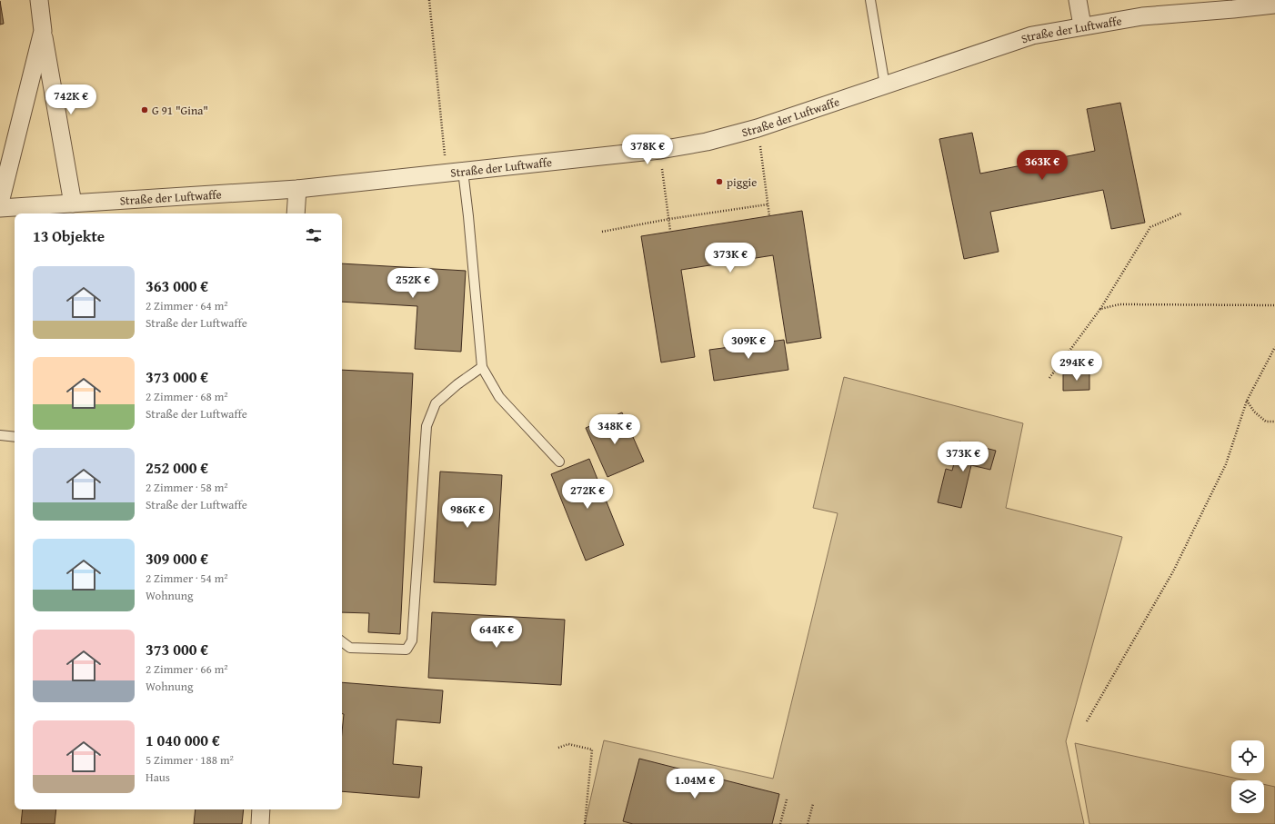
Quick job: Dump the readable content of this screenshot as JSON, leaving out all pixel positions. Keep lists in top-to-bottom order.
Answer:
{
  "streets": {
    "street": ["Straße der Luftwaffe"]
  },
  "places": ["G 91 \"Gina\"", "piggie"],
  "page": {
    "price": [
      "742K €",
      "378K €",
      "363K €",
      "373K €",
      "252K €",
      "309K €",
      "294K €",
      "348K €",
      "373K €",
      "272K €",
      "986K €",
      "644K €",
      "1.04M €"
    ],
    "heading": "13 Objekte",
    "list": [
      {
        "name": "363 000 €",
        "note": "2 Zimmer · 64 m² · Straße der Luftwaffe"
      },
      {
        "name": "373 000 €",
        "note": "2 Zimmer · 68 m² · Straße der Luftwaffe"
      },
      {
        "name": "252 000 €",
        "note": "2 Zimmer · 58 m² · Straße der Luftwaffe"
      },
      {
        "name": "309 000 €",
        "note": "2 Zimmer · 54 m² · Wohnung"
      },
      {
        "name": "373 000 €",
        "note": "2 Zimmer · 66 m² · Wohnung"
      },
      {
        "name": "1 040 000 €",
        "note": "5 Zimmer · 188 m² · Haus"
      }
    ]
  }
}
